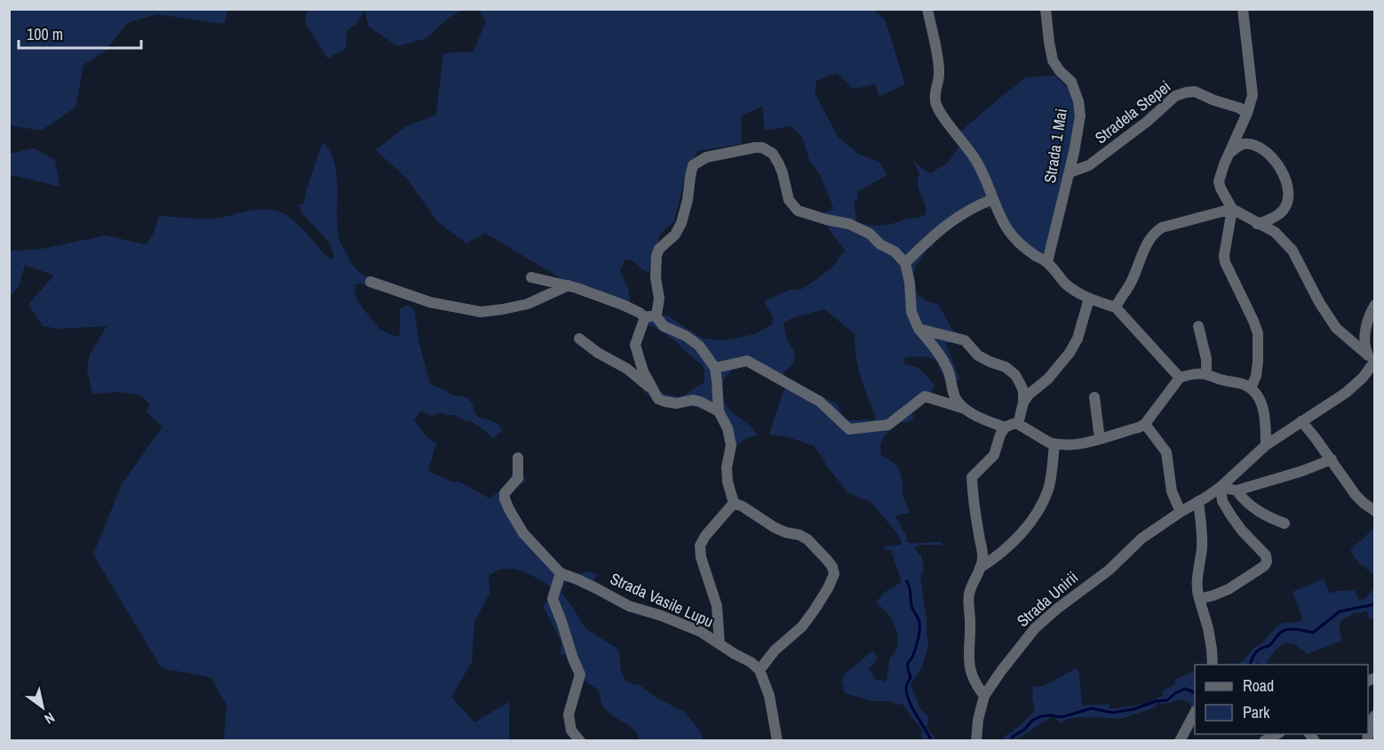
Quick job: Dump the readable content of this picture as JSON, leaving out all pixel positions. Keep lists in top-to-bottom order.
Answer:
{
  "streets": {
    "street": [
      "Stradela Stepei",
      "Strada 1 Mai",
      "Strada Unirii",
      "Strada Vasile Lupu"
    ]
  },
  "crossings": [
    ["Stradela Stepei", "Strada 1 Mai"]
  ],
  "legend": ["Road", "Park"],
  "scale_bar": "100 m",
  "north": "bottom right"
}
